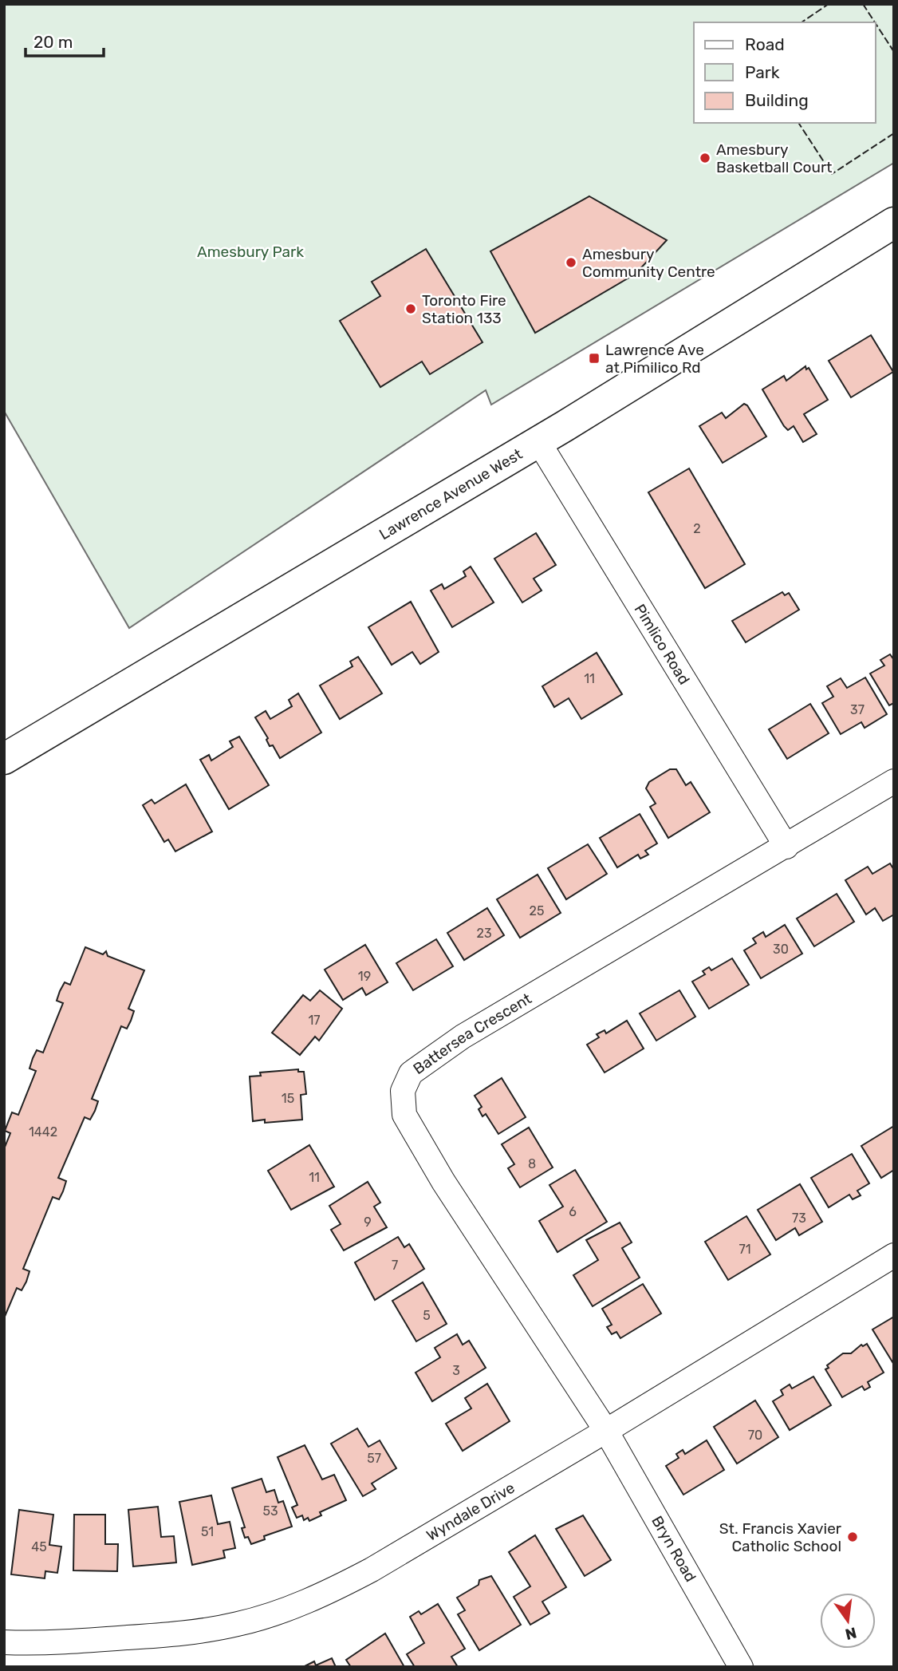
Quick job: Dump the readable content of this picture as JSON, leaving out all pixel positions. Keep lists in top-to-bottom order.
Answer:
{
  "streets": {
    "main road": ["Lawrence Avenue West"],
    "street": [
      "Pimlico Road",
      "Battersea Crescent",
      "Wyndale Drive",
      "Bryn Road"
    ]
  },
  "crossings": [
    ["Lawrence Avenue West", "Pimlico Road"],
    ["Pimlico Road", "Battersea Crescent"],
    ["Battersea Crescent", "Wyndale Drive"],
    ["Battersea Crescent", "Bryn Road"],
    ["Wyndale Drive", "Bryn Road"]
  ],
  "parks": ["Amesbury Park"],
  "places": {
    "other": [
      "Amesbury Basketball Court",
      "Amesbury Community Centre",
      "Toronto Fire Station 133",
      "St. Francis Xavier Catholic School"
    ],
    "transit": ["Lawrence Ave at Pimilico Rd"]
  },
  "house_numbers": [
    "2",
    "11",
    "37",
    "25",
    "23",
    "30",
    "19",
    "17",
    "15",
    "1442",
    "8",
    "11",
    "6",
    "73",
    "9",
    "71",
    "7",
    "5",
    "3",
    "70",
    "57",
    "53",
    "51",
    "45"
  ],
  "legend": ["Road", "Park", "Building"],
  "scale_bar": "20 m",
  "north": "bottom"
}
